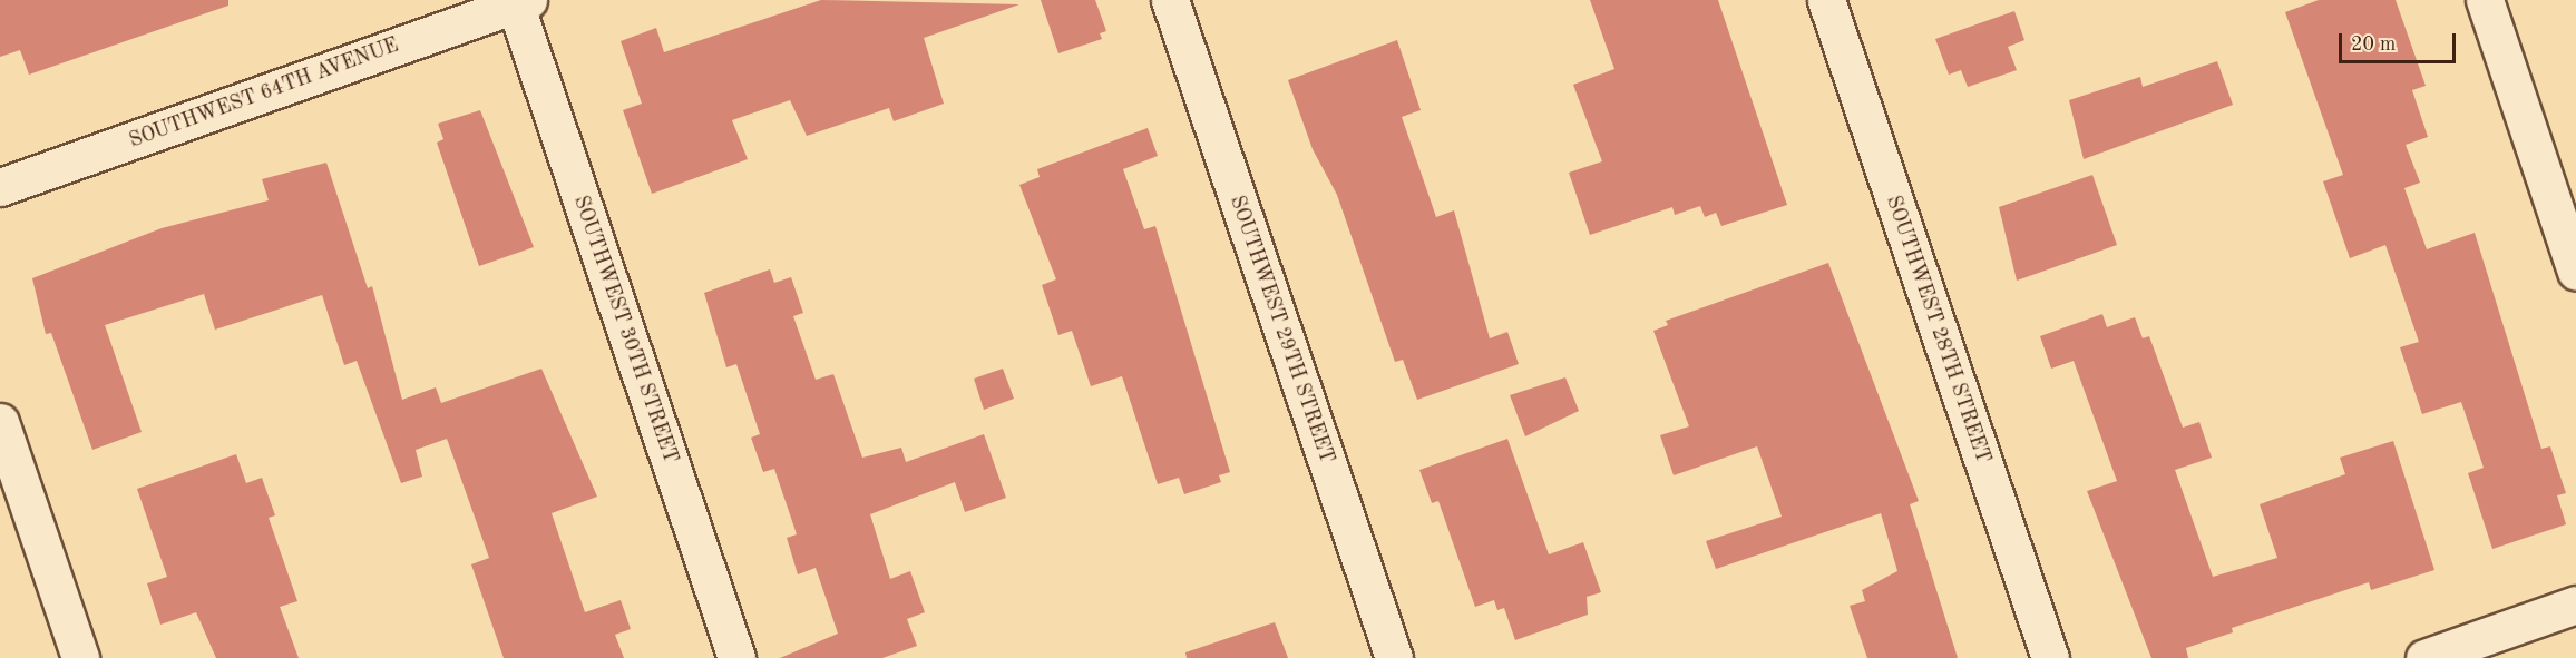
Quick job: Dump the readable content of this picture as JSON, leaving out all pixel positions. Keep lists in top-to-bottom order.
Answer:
{
  "streets": {
    "street": [
      "SOUTHWEST 64TH AVENUE",
      "SOUTHWEST 30TH STREET",
      "SOUTHWEST 29TH STREET",
      "SOUTHWEST 28TH STREET"
    ]
  },
  "crossings": [
    ["SOUTHWEST 64TH AVENUE", "SOUTHWEST 30TH STREET"]
  ],
  "scale_bar": "20 m"
}
